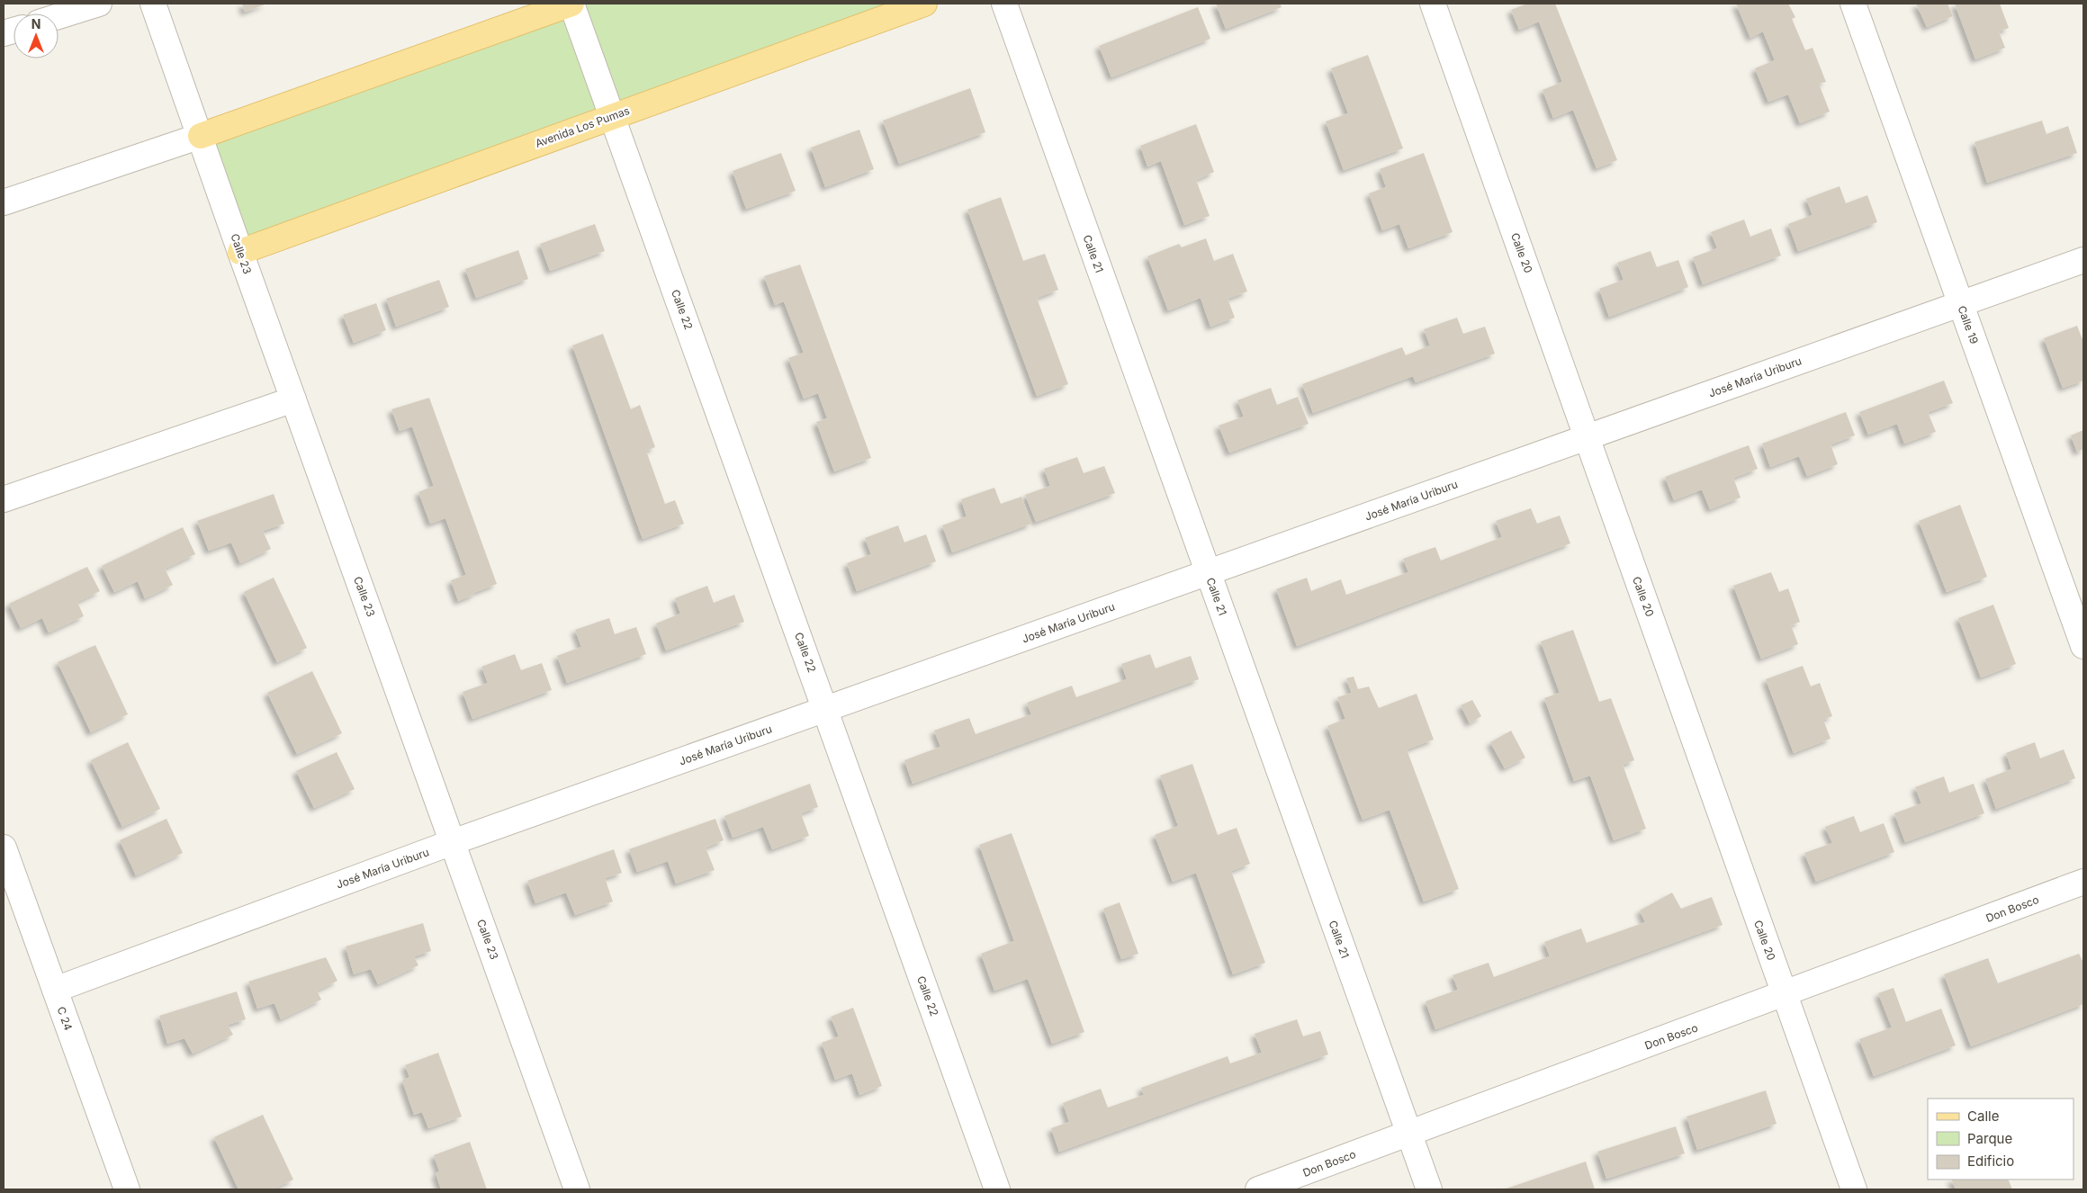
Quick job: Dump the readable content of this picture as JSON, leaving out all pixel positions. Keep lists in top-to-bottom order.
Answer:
{
  "streets": {
    "main road": ["Avenida Los Pumas"],
    "street": [
      "Calle 20",
      "Calle 23",
      "Calle 21",
      "Calle 22",
      "Calle 19",
      "José María Uriburu",
      "Don Bosco",
      "C 24"
    ]
  },
  "crossings": [
    ["Avenida Los Pumas", "Calle 23"],
    ["Avenida Los Pumas", "Calle 22"],
    ["Calle 20", "José María Uriburu"],
    ["Calle 20", "Don Bosco"],
    ["Calle 23", "José María Uriburu"],
    ["Calle 21", "José María Uriburu"],
    ["Calle 21", "Don Bosco"],
    ["Calle 22", "José María Uriburu"],
    ["Calle 19", "José María Uriburu"],
    ["José María Uriburu", "C 24"]
  ],
  "legend": ["Calle", "Parque", "Edificio"],
  "north": "top"
}
